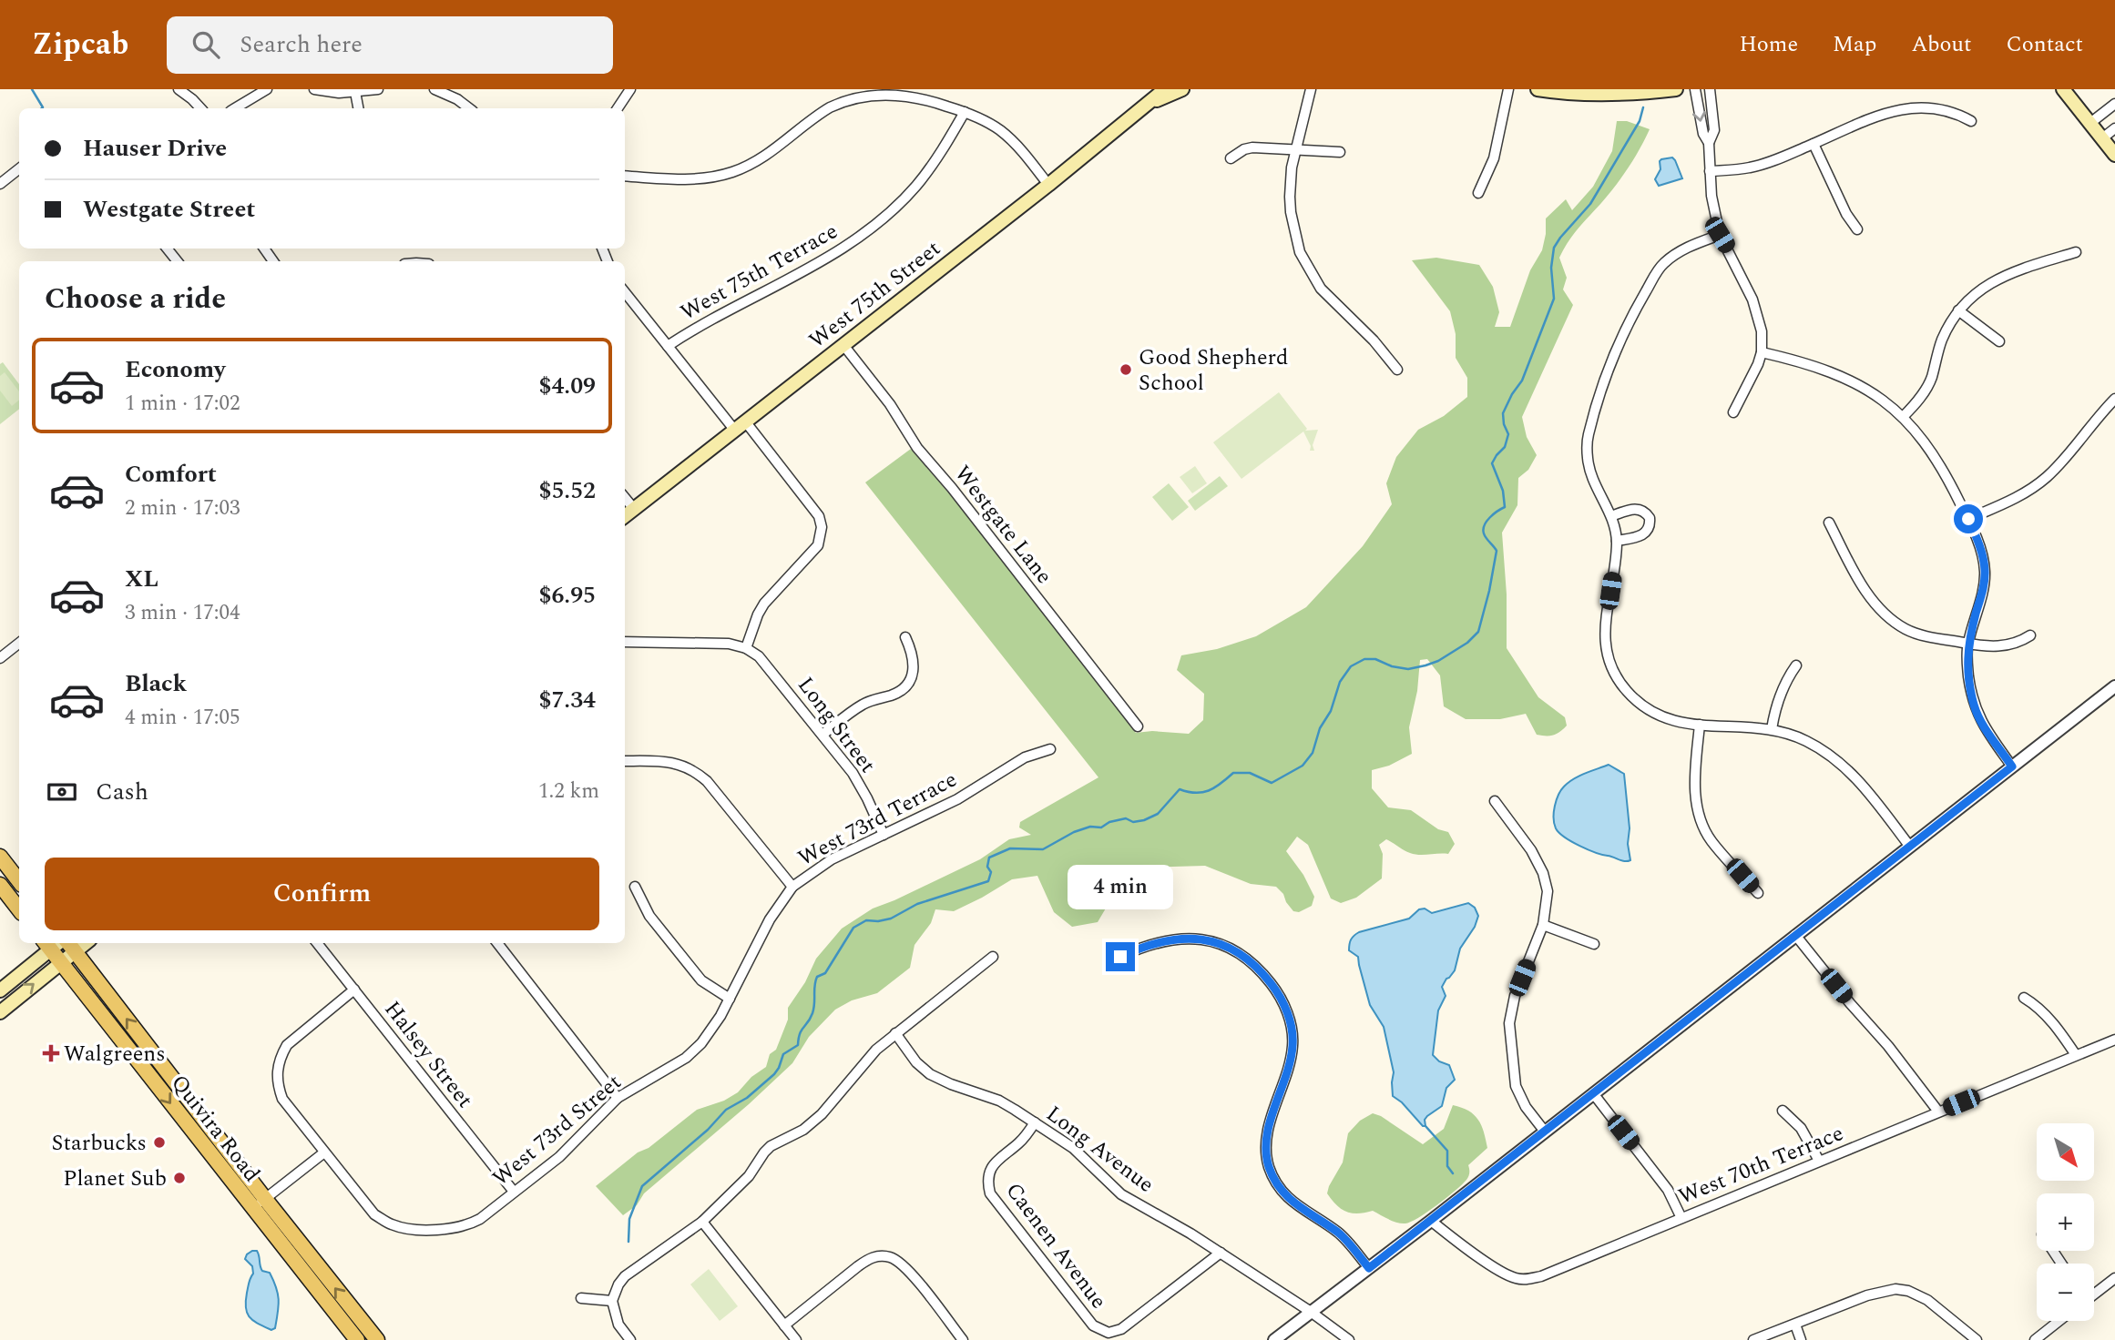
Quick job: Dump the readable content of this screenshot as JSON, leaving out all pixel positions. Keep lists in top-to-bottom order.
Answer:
{
  "streets": {
    "main road": ["West 75th Street", "Quivira Road"],
    "street": [
      "West 75th Terrace",
      "Westgate Lane",
      "Long Street",
      "West 73rd Terrace",
      "Halsey Street",
      "West 73rd Street",
      "Long Avenue",
      "West 70th Terrace",
      "Caenen Avenue"
    ]
  },
  "crossings": [
    ["West 75th Street", "Westgate Lane"],
    ["Long Street", "West 73rd Terrace"],
    ["West 73rd Terrace", "West 73rd Street"],
    ["Halsey Street", "West 73rd Street"],
    ["Long Avenue", "Caenen Avenue"]
  ],
  "places": {
    "other": ["Good Shepherd School", "Starbucks", "Planet Sub"],
    "health": ["Walgreens"]
  },
  "north": "bottom right",
  "page": {
    "header": "Zipcab",
    "search": "Search here",
    "nav": [
      "Home",
      "Map",
      "About",
      "Contact"
    ],
    "banner": ["Hauser Drive", "Westgate Street"],
    "heading": "Choose a ride",
    "list": [
      {
        "name": "Economy",
        "note": "1 min · 17:02",
        "value": "$4.09"
      },
      {
        "name": "Comfort",
        "note": "2 min · 17:03",
        "value": "$5.52"
      },
      {
        "name": "XL",
        "note": "3 min · 17:04",
        "value": "$6.95"
      },
      {
        "name": "Black",
        "note": "4 min · 17:05",
        "value": "$7.34"
      }
    ],
    "pay": ["Cash", "1.2 km"],
    "buttons": "Confirm",
    "bubble": "4 min",
    "map_buttons": ["+", "−"]
  }
}
